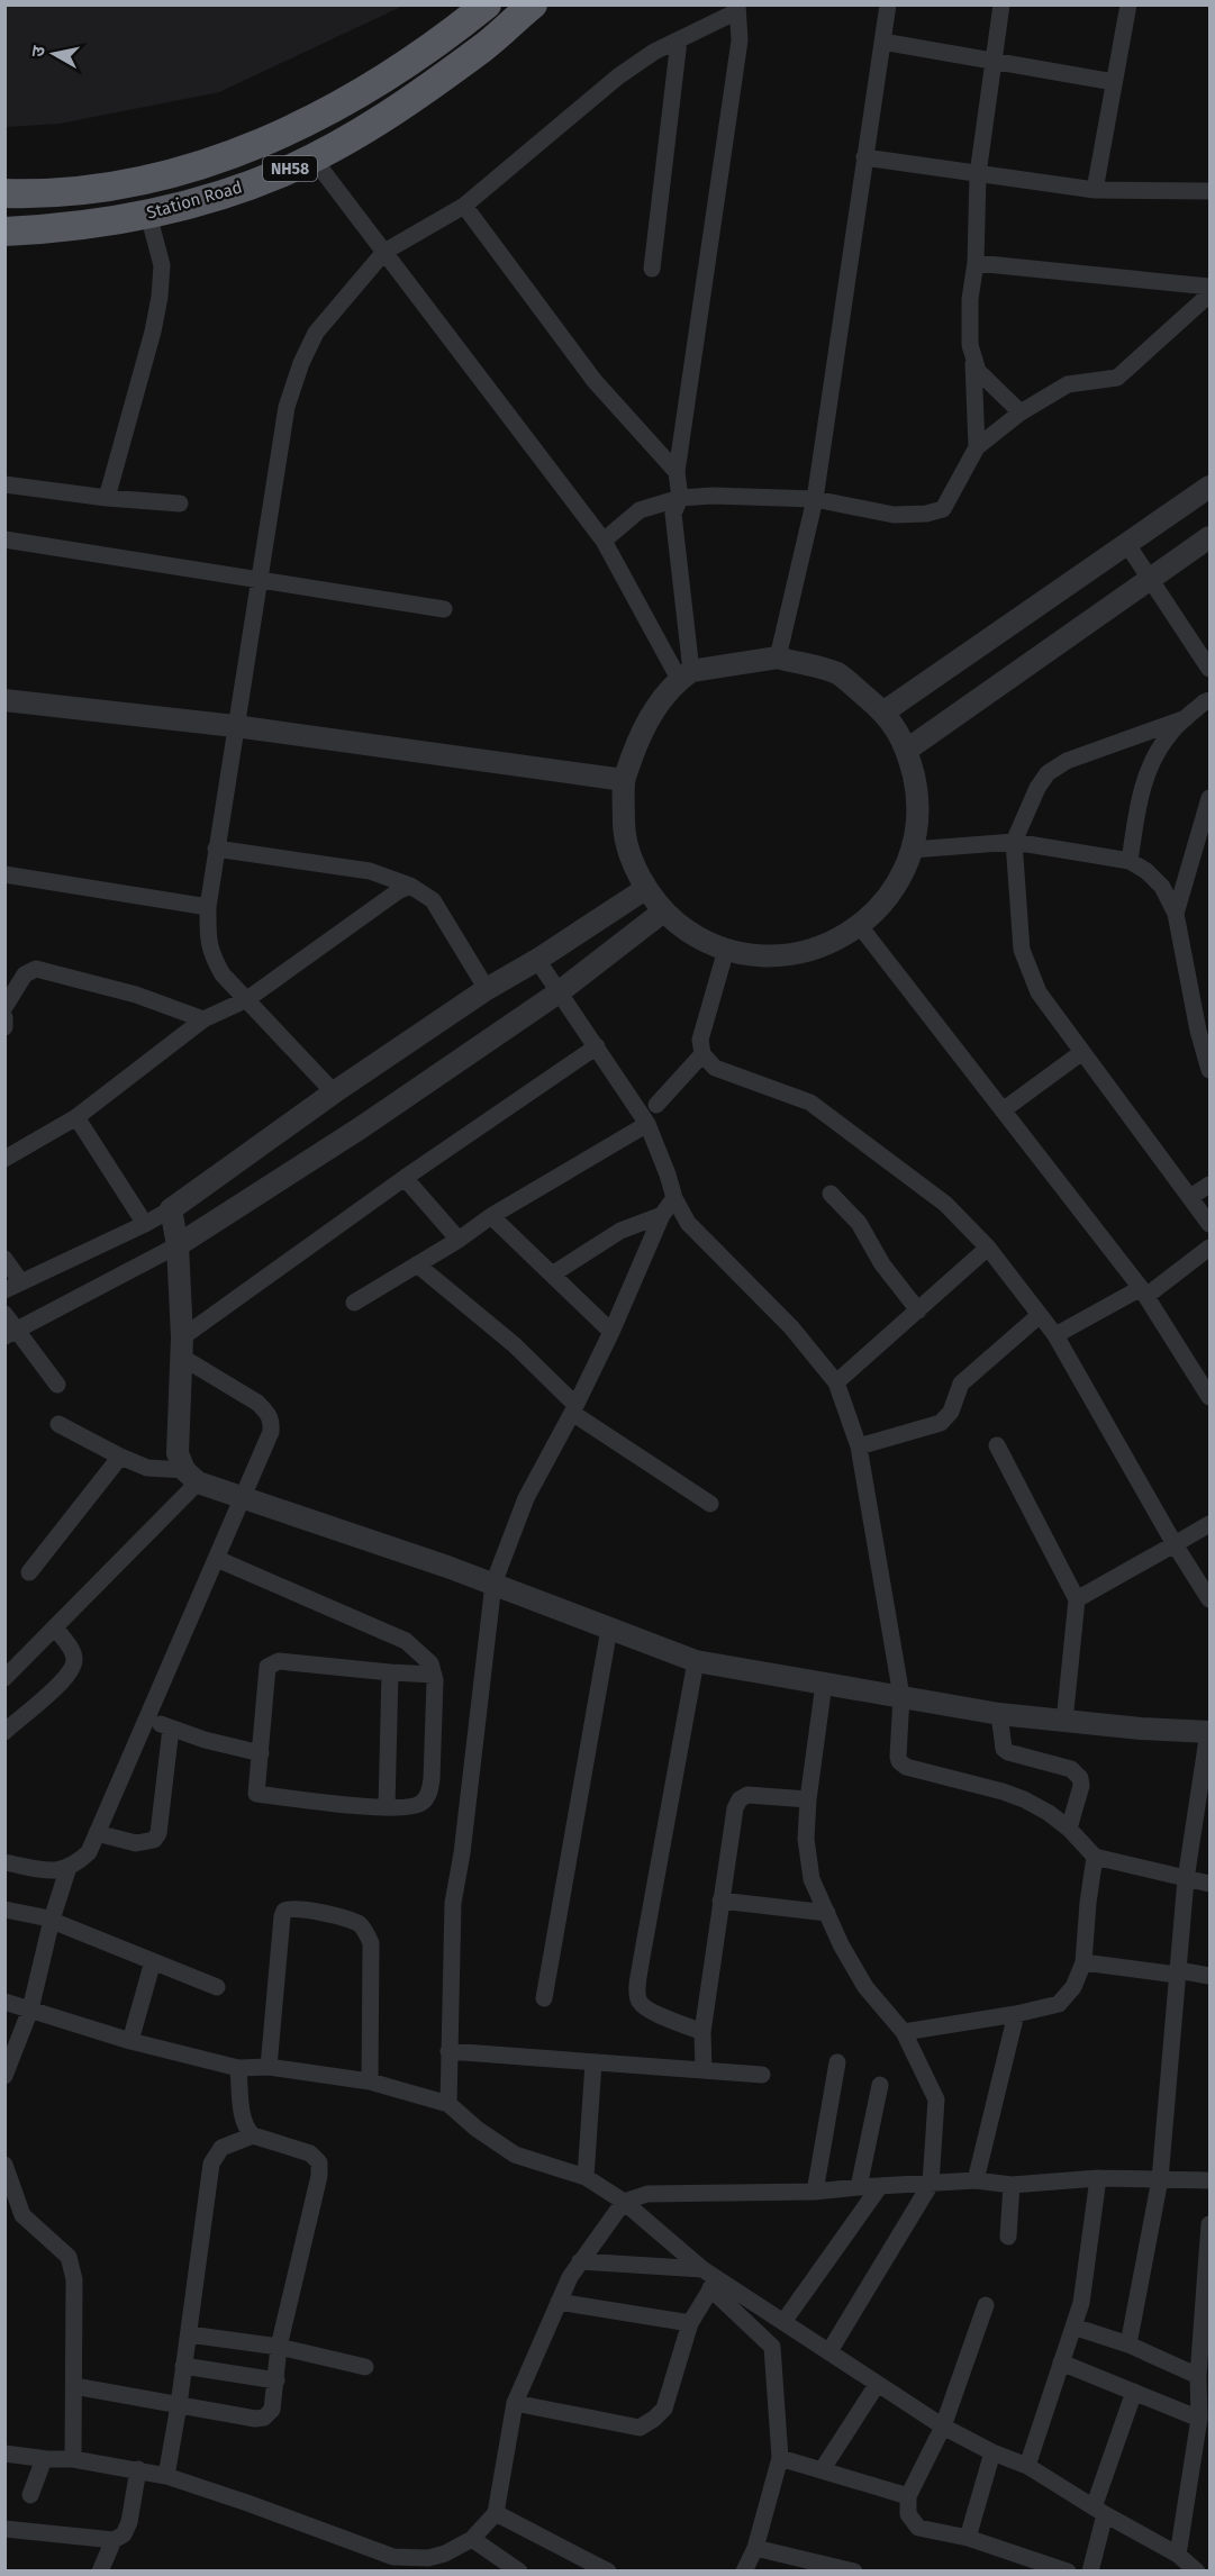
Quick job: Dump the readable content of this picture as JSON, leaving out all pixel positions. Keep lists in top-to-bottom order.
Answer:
{
  "streets": {
    "highway": ["NH58", "Station Road"]
  },
  "north": "left"
}
